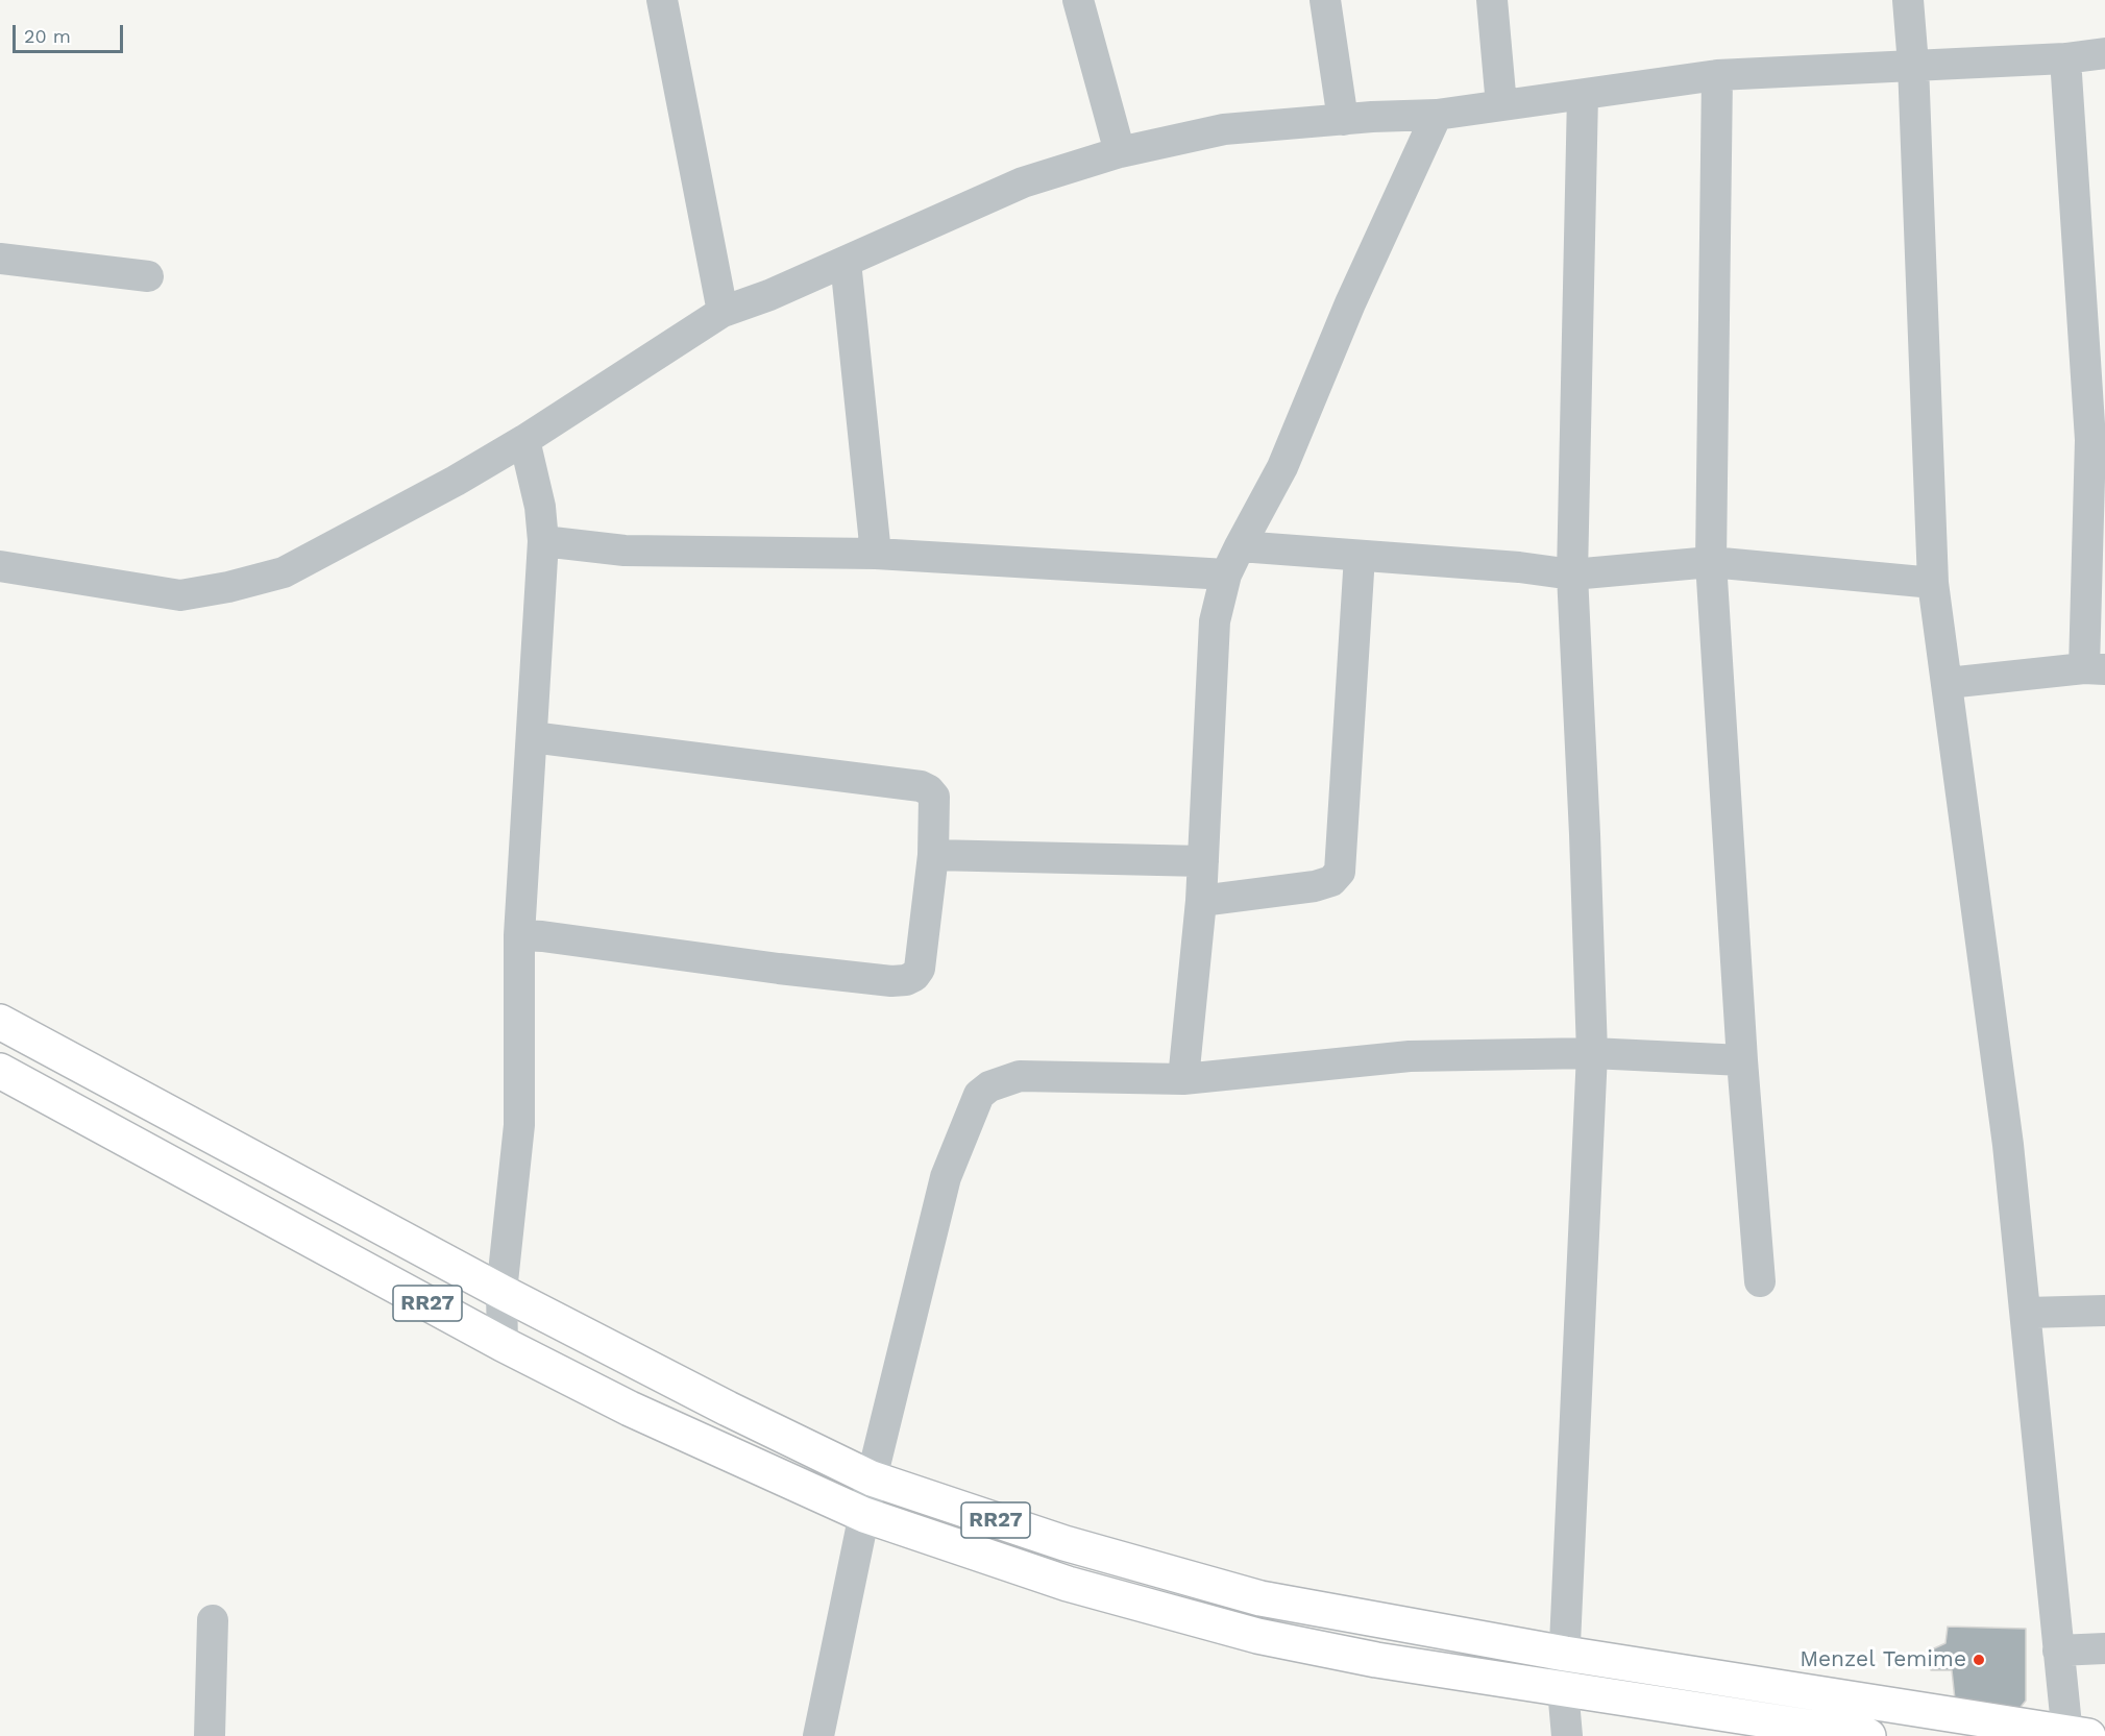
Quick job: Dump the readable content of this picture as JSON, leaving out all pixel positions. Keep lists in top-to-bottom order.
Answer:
{
  "streets": {
    "highway": ["RR27"]
  },
  "places": ["Menzel Temime"],
  "scale_bar": "20 m"
}
